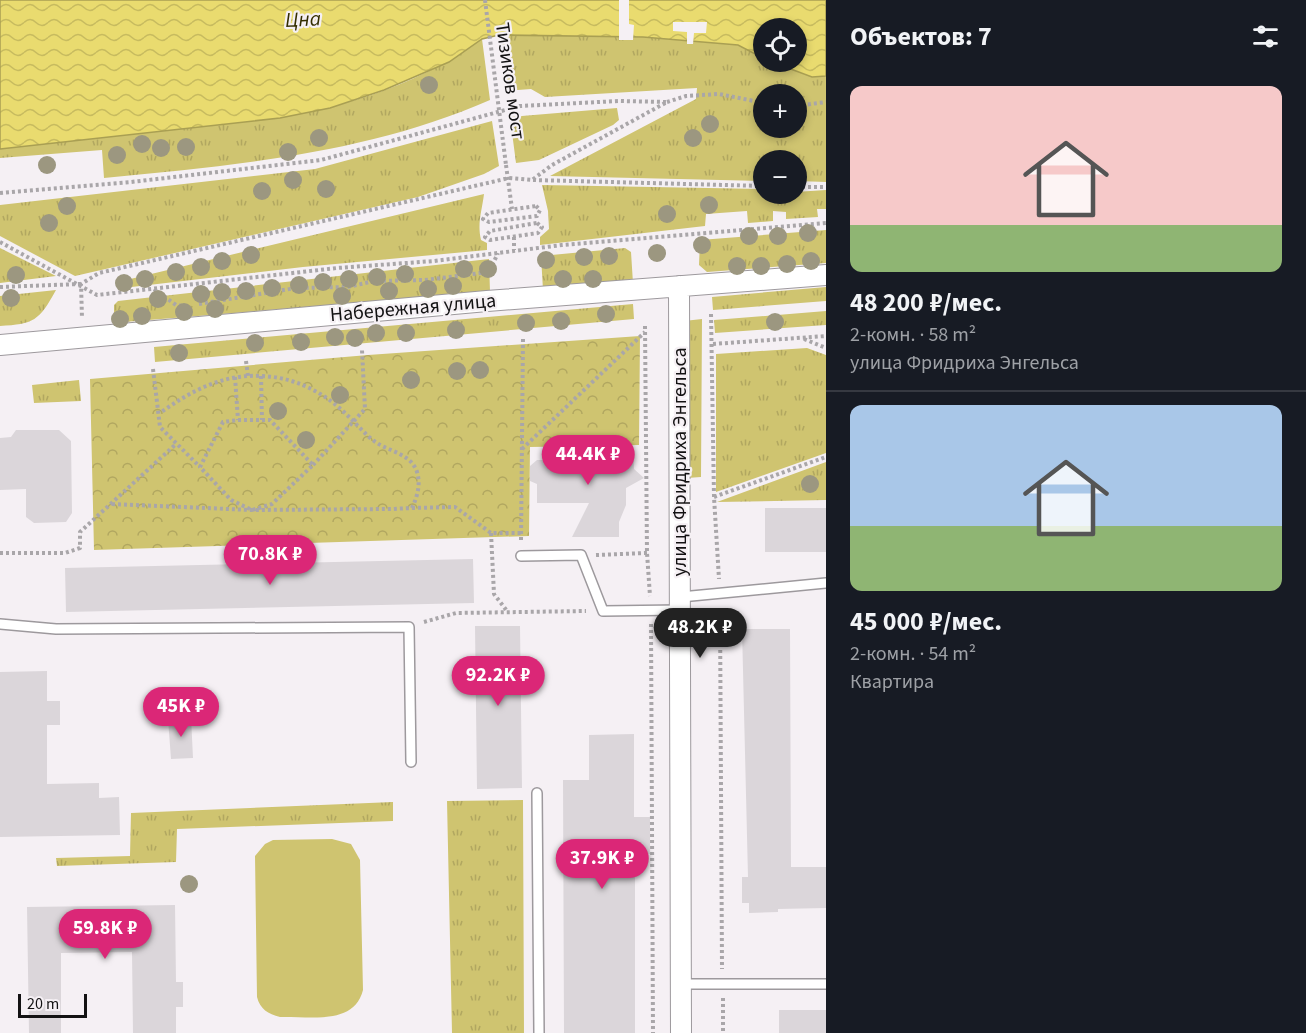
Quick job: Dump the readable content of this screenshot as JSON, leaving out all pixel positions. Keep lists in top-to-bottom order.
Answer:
{
  "streets": {
    "street": ["Набережная улица", "улица Фридриха Энгельса"],
    "path": ["Тизиков мост"]
  },
  "crossings": [
    ["Набережная улица", "улица Фридриха Энгельса"]
  ],
  "water": ["Цна"],
  "scale_bar": "20 m",
  "page": {
    "heading": "Объектов: 7",
    "map_buttons": ["+", "−"],
    "list": [
      {
        "name": "48 200 ₽/мес.",
        "note": "2-комн. · 58 m² · улица Фридриха Энгельса"
      },
      {
        "name": "45 000 ₽/мес.",
        "note": "2-комн. · 54 m² · Квартира"
      }
    ],
    "price": [
      "44.4K ₽",
      "70.8K ₽",
      "48.2K ₽",
      "92.2K ₽",
      "45K ₽",
      "37.9K ₽",
      "59.8K ₽"
    ],
    "scale": "20 m"
  }
}
